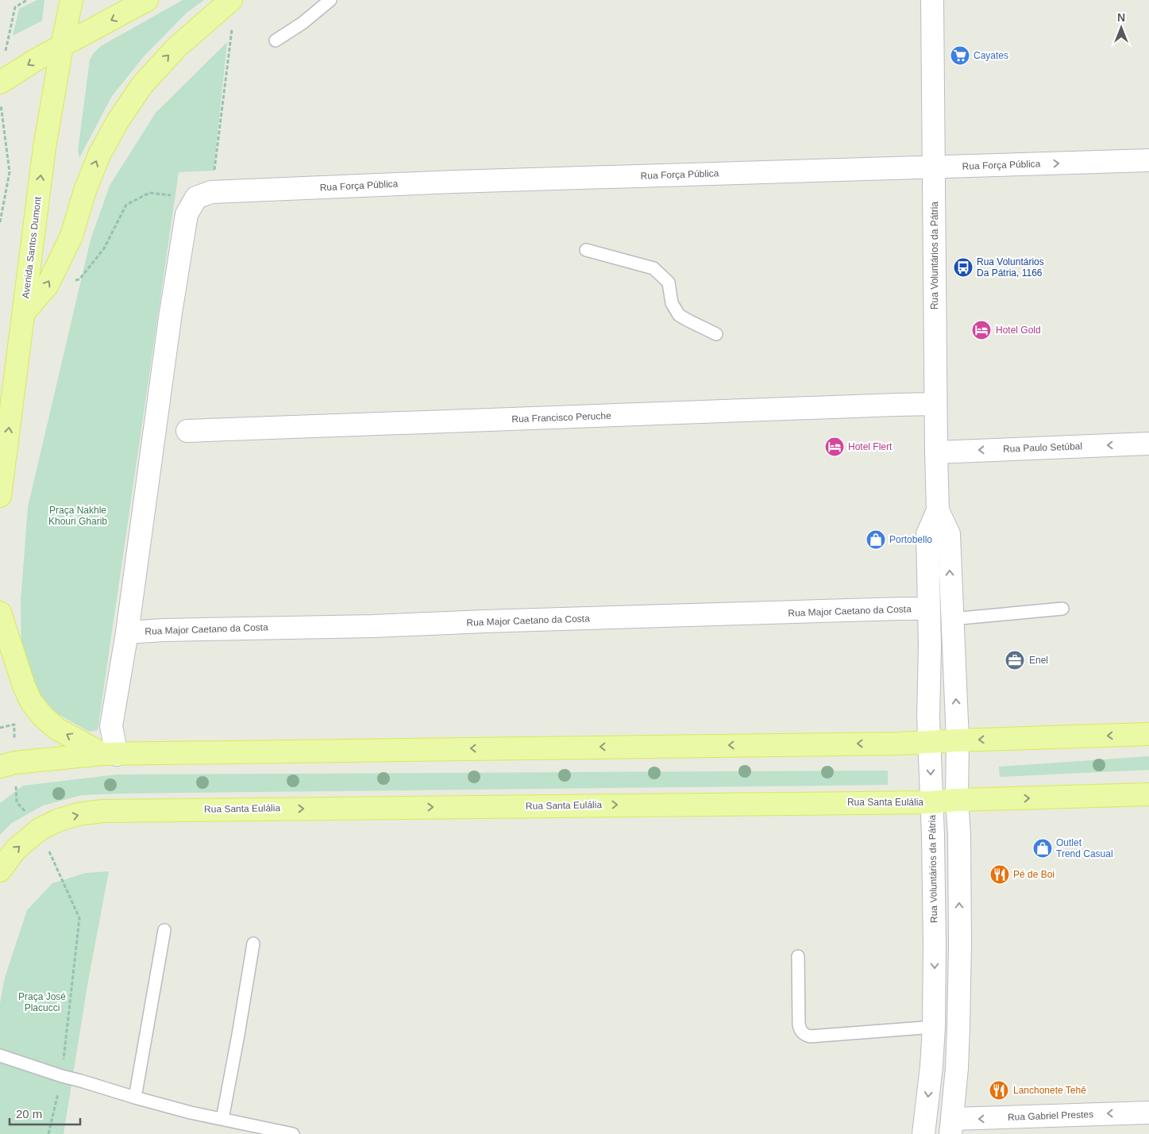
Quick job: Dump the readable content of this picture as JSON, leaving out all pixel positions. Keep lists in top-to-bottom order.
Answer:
{
  "streets": {
    "main road": ["Avenida Santos Dumont", "Rua Santa Eulália"],
    "street": [
      "Rua Força Pública",
      "Rua Voluntários da Pátria",
      "Rua Francisco Peruche",
      "Rua Paulo Setúbal",
      "Rua Major Caetano da Costa",
      "Rua Gabriel Prestes"
    ]
  },
  "crossings": [
    ["Rua Força Pública", "Rua Voluntários da Pátria"],
    ["Rua Voluntários da Pátria", "Rua Francisco Peruche"],
    ["Rua Voluntários da Pátria", "Rua Paulo Setúbal"],
    ["Rua Voluntários da Pátria", "Rua Major Caetano da Costa"],
    ["Rua Voluntários da Pátria", "Rua Santa Eulália"],
    ["Rua Voluntários da Pátria", "Rua Gabriel Prestes"]
  ],
  "one_way": ["Avenida Santos Dumont", "Rua Paulo Setúbal", "Rua Gabriel Prestes"],
  "parks": ["Praça Nakhle Khouri Gharib", "Praça José Placucci"],
  "places": {
    "supermarket": ["Cayates"],
    "bus stop": ["Rua Voluntários Da Pátria, 1166"],
    "hotel": ["Hotel Gold", "Hotel Flert"],
    "shop": ["Portobello", "Outlet Trend Casual"],
    "office": ["Enel"],
    "restaurant": ["Pé de Boi", "Lanchonete Tehê"]
  },
  "scale_bar": "20 m",
  "north": "top"
}
